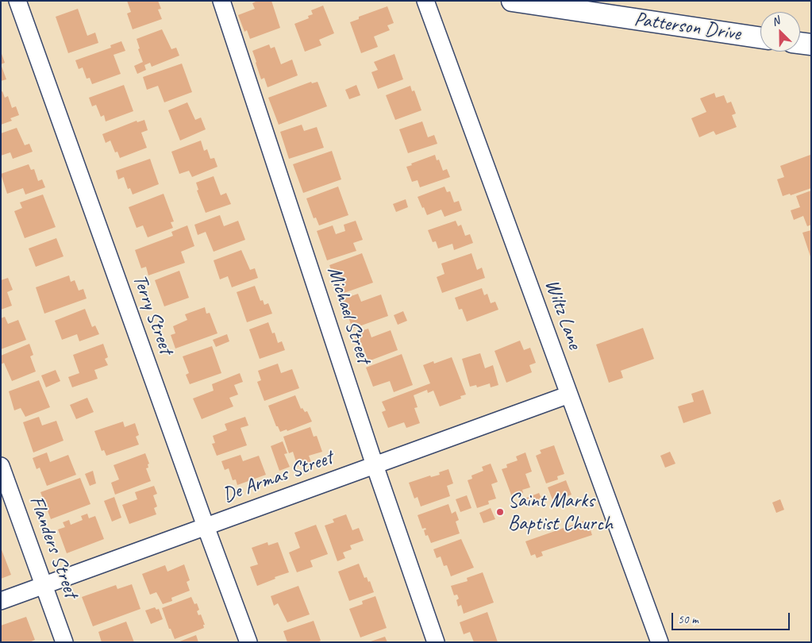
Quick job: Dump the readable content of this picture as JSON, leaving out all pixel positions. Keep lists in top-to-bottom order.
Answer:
{
  "streets": {
    "street": [
      "Patterson Drive",
      "Terry Street",
      "Wiltz Lane",
      "Michael Street",
      "De Armas Street",
      "Flanders Street"
    ]
  },
  "crossings": [
    ["Terry Street", "De Armas Street"],
    ["Wiltz Lane", "De Armas Street"],
    ["Michael Street", "De Armas Street"],
    ["De Armas Street", "Flanders Street"]
  ],
  "places": ["Saint Marks Baptist Church"],
  "scale_bar": "50 m",
  "north": "top left"
}
